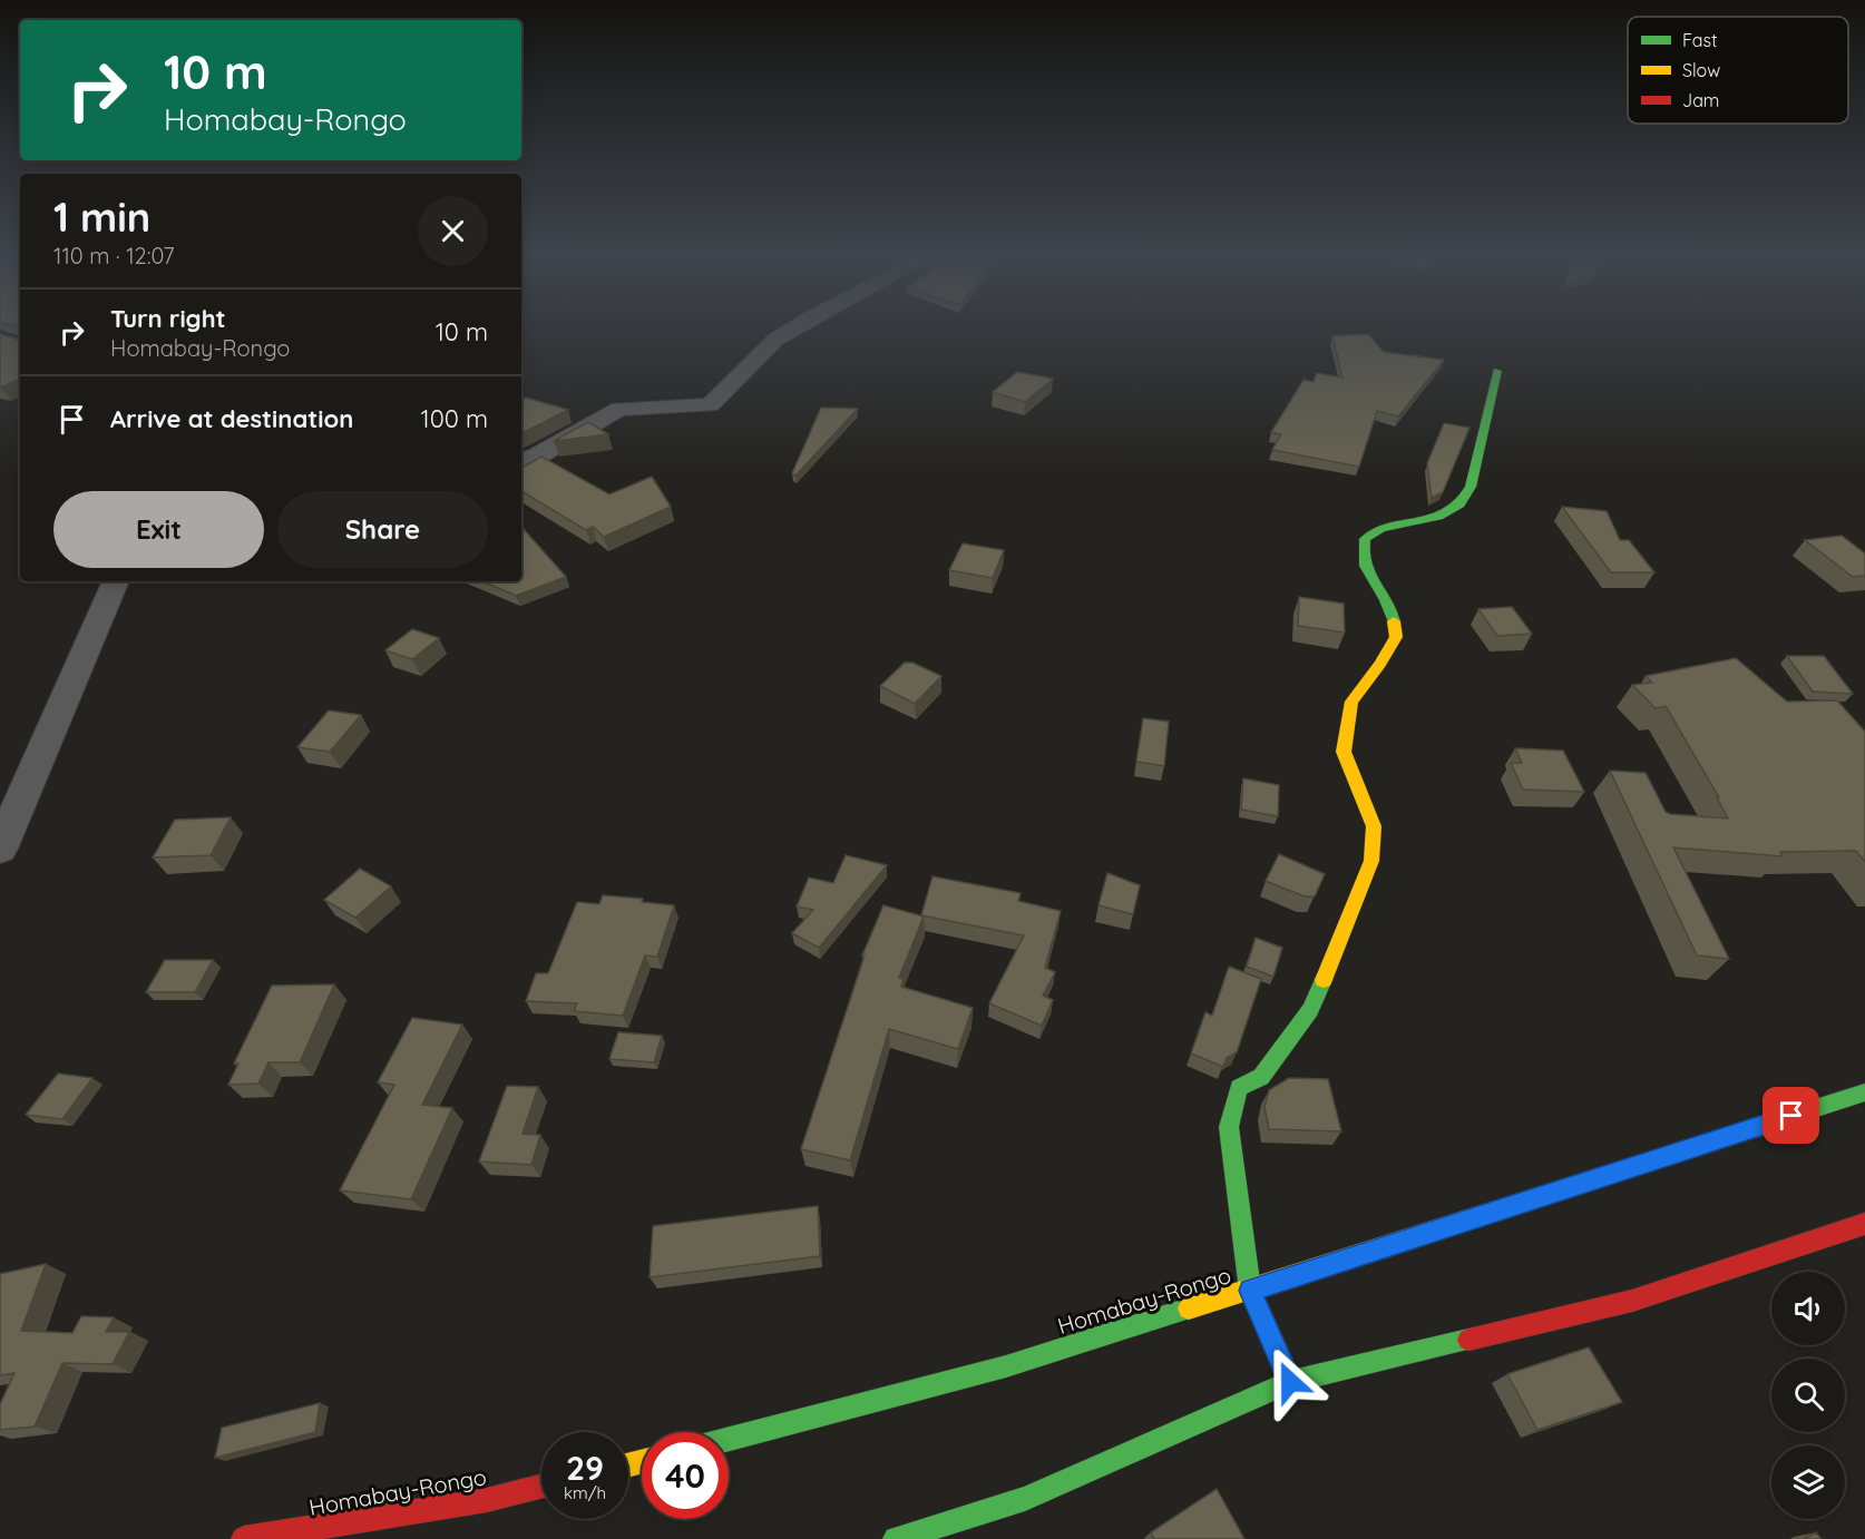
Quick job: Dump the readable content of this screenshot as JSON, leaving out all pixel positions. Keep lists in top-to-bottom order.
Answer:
{
  "streets": {
    "main road": ["Homabay-Rongo"]
  },
  "legend": ["Fast", "Slow", "Jam"],
  "page": {
    "turn": ["10 m", "Homabay-Rongo"],
    "heading": ["1 min", "110 m · 12:07"],
    "list": [
      {
        "name": "Turn right",
        "note": "Homabay-Rongo",
        "value": "10 m"
      },
      {
        "name": "Arrive at destination",
        "value": "100 m"
      }
    ],
    "buttons": ["Exit", "Share"],
    "speed": "29 km/h",
    "limit": "40"
  }
}
